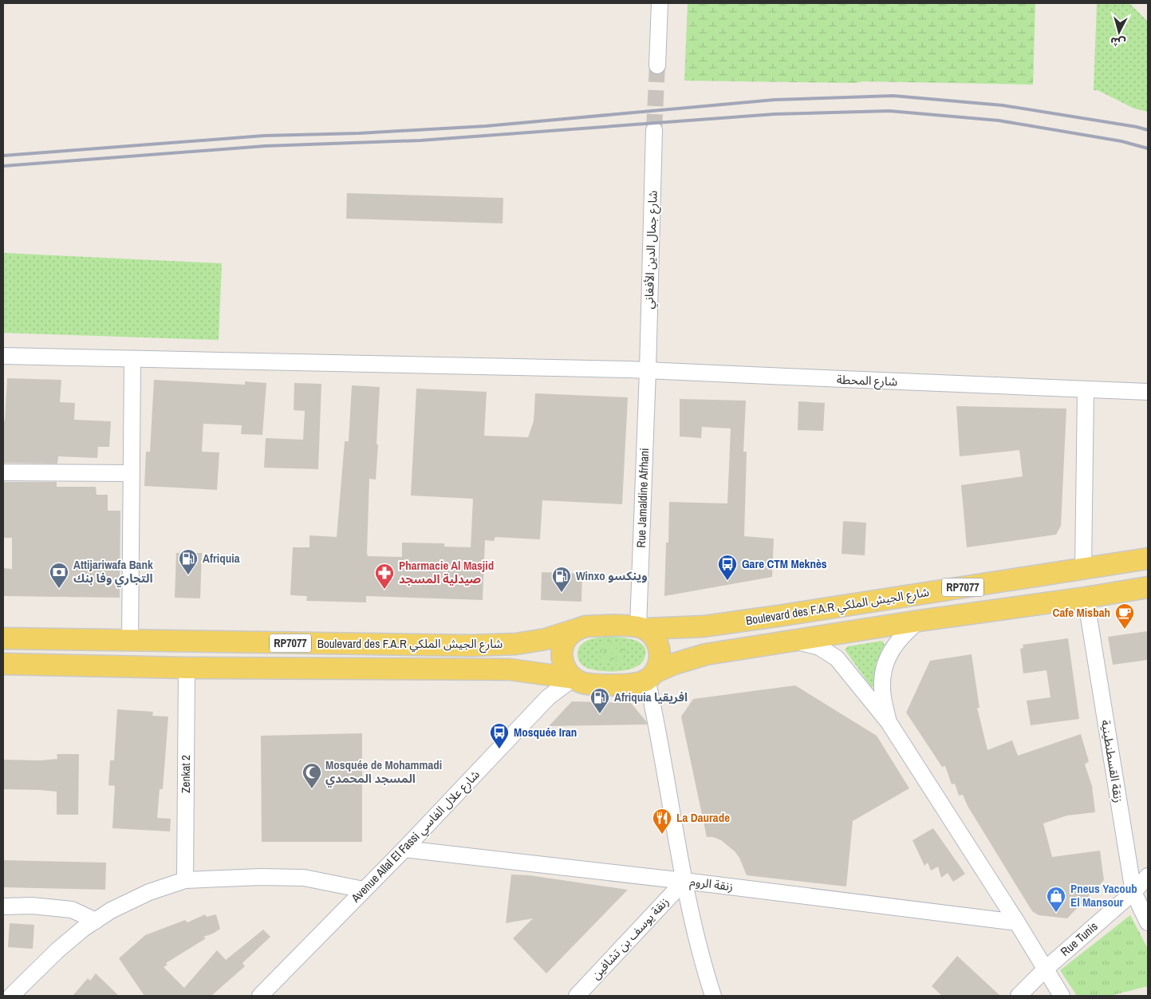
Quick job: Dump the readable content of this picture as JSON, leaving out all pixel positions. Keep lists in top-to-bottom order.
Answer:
{
  "streets": {
    "main road": ["RP7077", "Boulevard des F.A.R شارع الجيش الملكي"],
    "street": [
      "شارع جمال الدين الأفغاني",
      "شارع المحطة",
      "Rue Jamaldine Afrhani",
      "زنقة القسطنطينية",
      "Zenkat 2",
      "Avenue Allal El Fassi شارع علال الفاسي",
      "زنقة الروم",
      "زنقة يوسف بن تشافين",
      "Rue Tunis"
    ]
  },
  "crossings": [
    ["شارع جمال الدين الأفغاني", "شارع المحطة"],
    ["شارع جمال الدين الأفغاني", "Rue Jamaldine Afrhani"],
    ["شارع المحطة", "Rue Jamaldine Afrhani"],
    ["Rue Jamaldine Afrhani", "Boulevard des F.A.R شارع الجيش الملكي"],
    ["Rue Jamaldine Afrhani", "Avenue Allal El Fassi شارع علال الفاسي"],
    ["Boulevard des F.A.R شارع الجيش الملكي", "زنقة القسطنطينية"],
    ["Boulevard des F.A.R شارع الجيش الملكي", "Zenkat 2"],
    ["Boulevard des F.A.R شارع الجيش الملكي", "Avenue Allal El Fassi شارع علال الفاسي"],
    ["زنقة القسطنطينية", "Rue Tunis"],
    ["Avenue Allal El Fassi شارع علال الفاسي", "زنقة الروم"],
    ["زنقة الروم", "زنقة يوسف بن تشافين"]
  ],
  "places": {
    "fuel station": ["Afriquia", "Winxo وينكسو", "Afriquia افريقيا"],
    "bus stop": ["Gare CTM Meknès", "Mosquée Iran"],
    "bank": ["Attijariwafa Bank التجاري وفا بنك"],
    "pharmacy": ["Pharmacie Al Masjid صيدلية المسجد"],
    "cafe": ["Cafe Misbah"],
    "mosque": ["Mosquée de Mohammadi المسجد المحمدي"],
    "restaurant": ["La Daurade"],
    "shop": ["Pneus Yacoub El Mansour"]
  },
  "north": "bottom"
}
